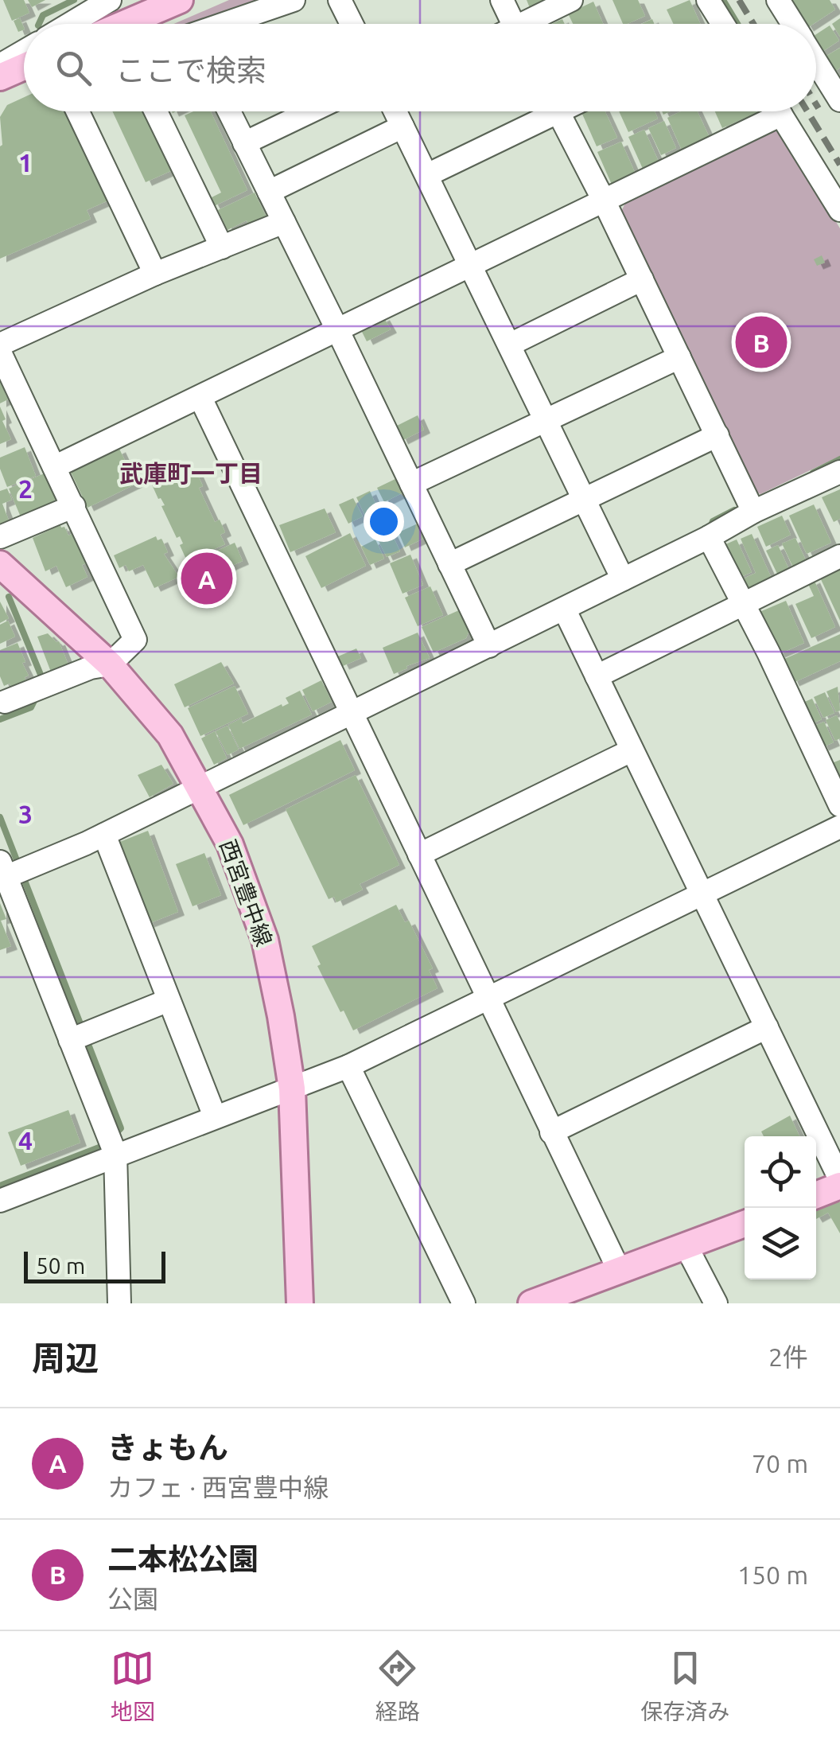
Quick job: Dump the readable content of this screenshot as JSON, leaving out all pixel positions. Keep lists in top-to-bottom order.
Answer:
{
  "streets": {
    "main road": ["西宮豊中線"]
  },
  "districts": ["武庫町一丁目"],
  "scale_bar": "50 m",
  "page": {
    "search": "ここで検索",
    "pins": ["B", "A"],
    "scale": "50 m",
    "heading": ["周辺", "2件"],
    "list": [
      {
        "mark": "A",
        "name": "きょもん",
        "note": "カフェ · 西宮豊中線",
        "value": "70 m"
      },
      {
        "mark": "B",
        "name": "二本松公園",
        "note": "公園",
        "value": "150 m"
      }
    ],
    "nav": ["地図", "経路", "保存済み"]
  },
  "grid": {
    "rows": [
      "1",
      "2",
      "3",
      "4"
    ]
  }
}
